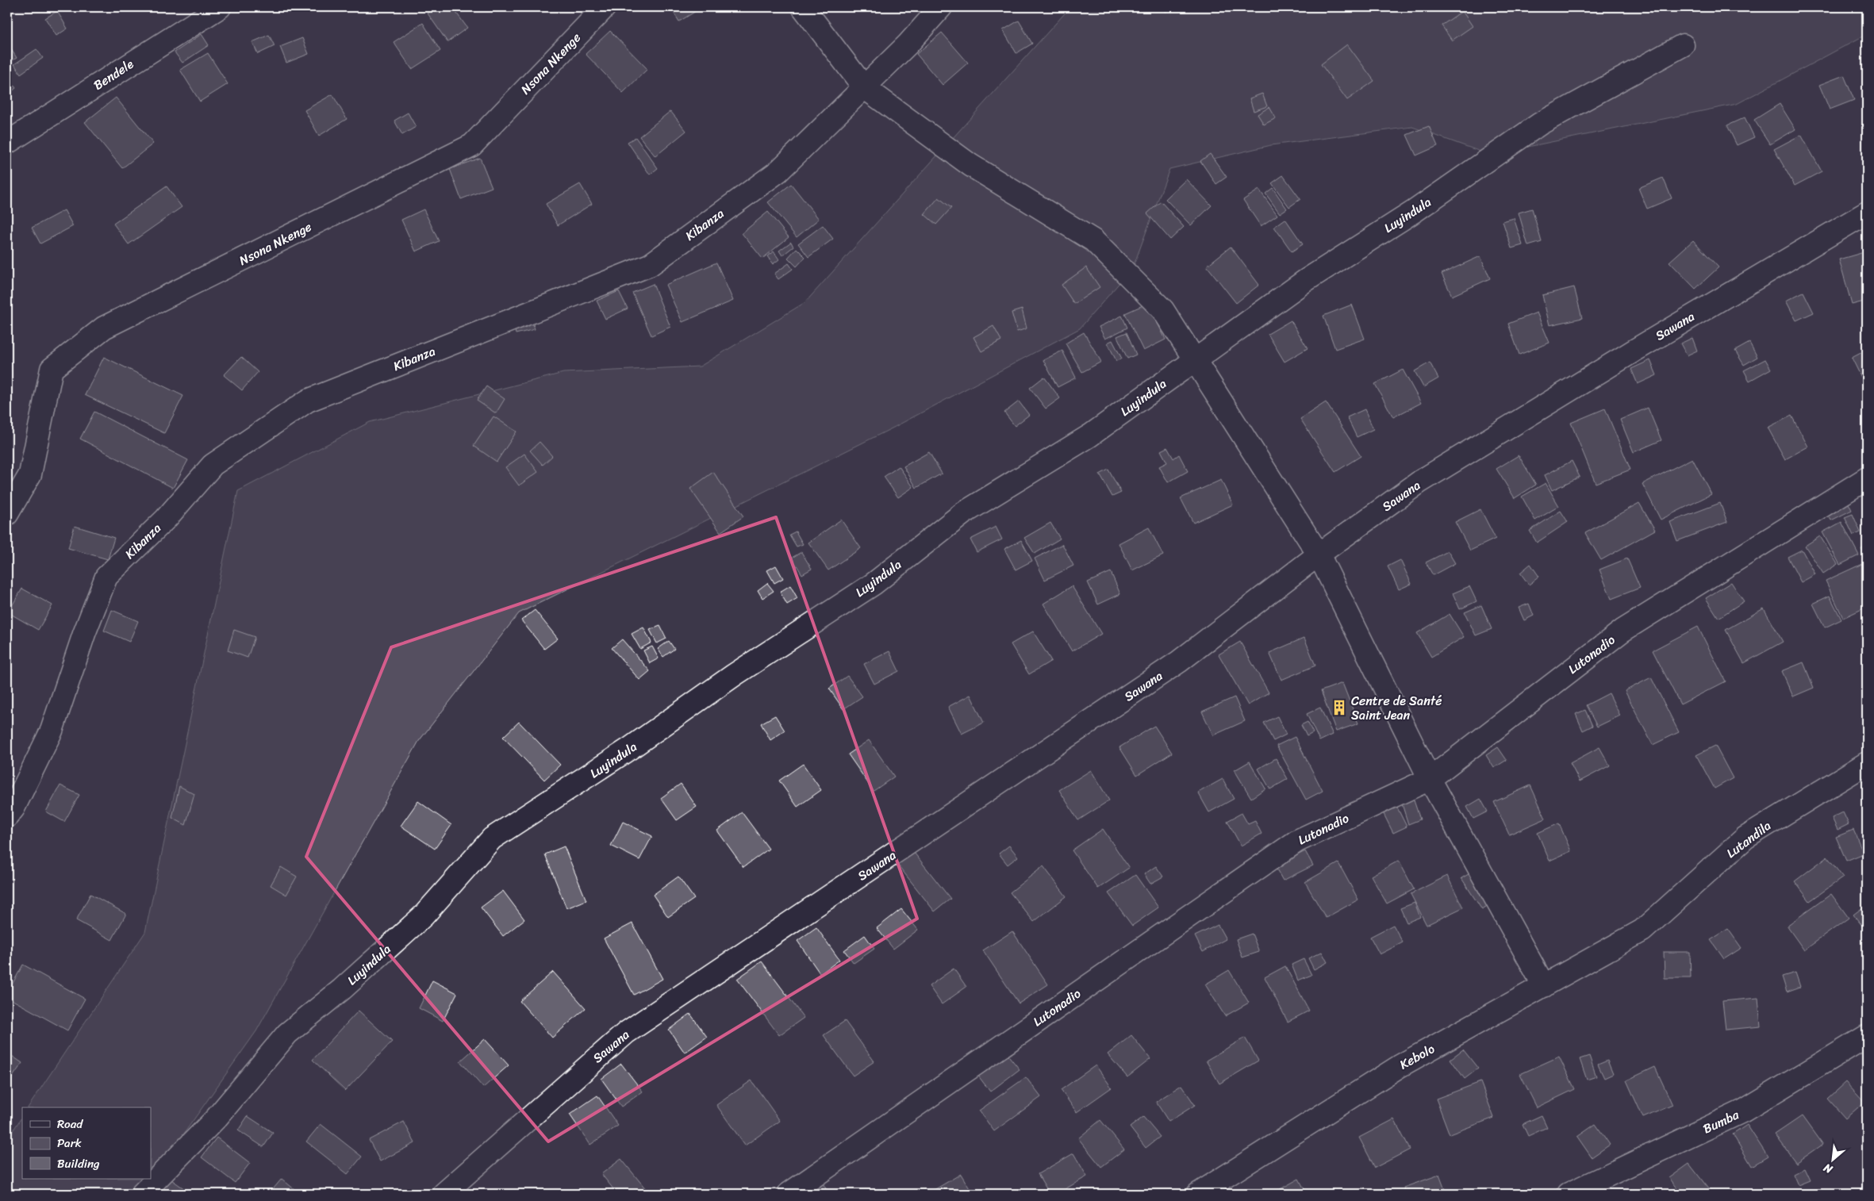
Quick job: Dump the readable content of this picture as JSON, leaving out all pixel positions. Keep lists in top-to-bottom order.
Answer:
{
  "streets": {
    "street": [
      "Nsona Nkenge",
      "Bendele",
      "Luyindula",
      "Kibanza",
      "Sawana",
      "Lutonadio",
      "Lutandila",
      "Kebolo",
      "Bumba"
    ]
  },
  "crossings": [
    ["Lutandila", "Kebolo"]
  ],
  "places": {
    "building": ["Centre de Santé Saint Jean"]
  },
  "legend": ["Road", "Park", "Building"],
  "north": "bottom left"
}
